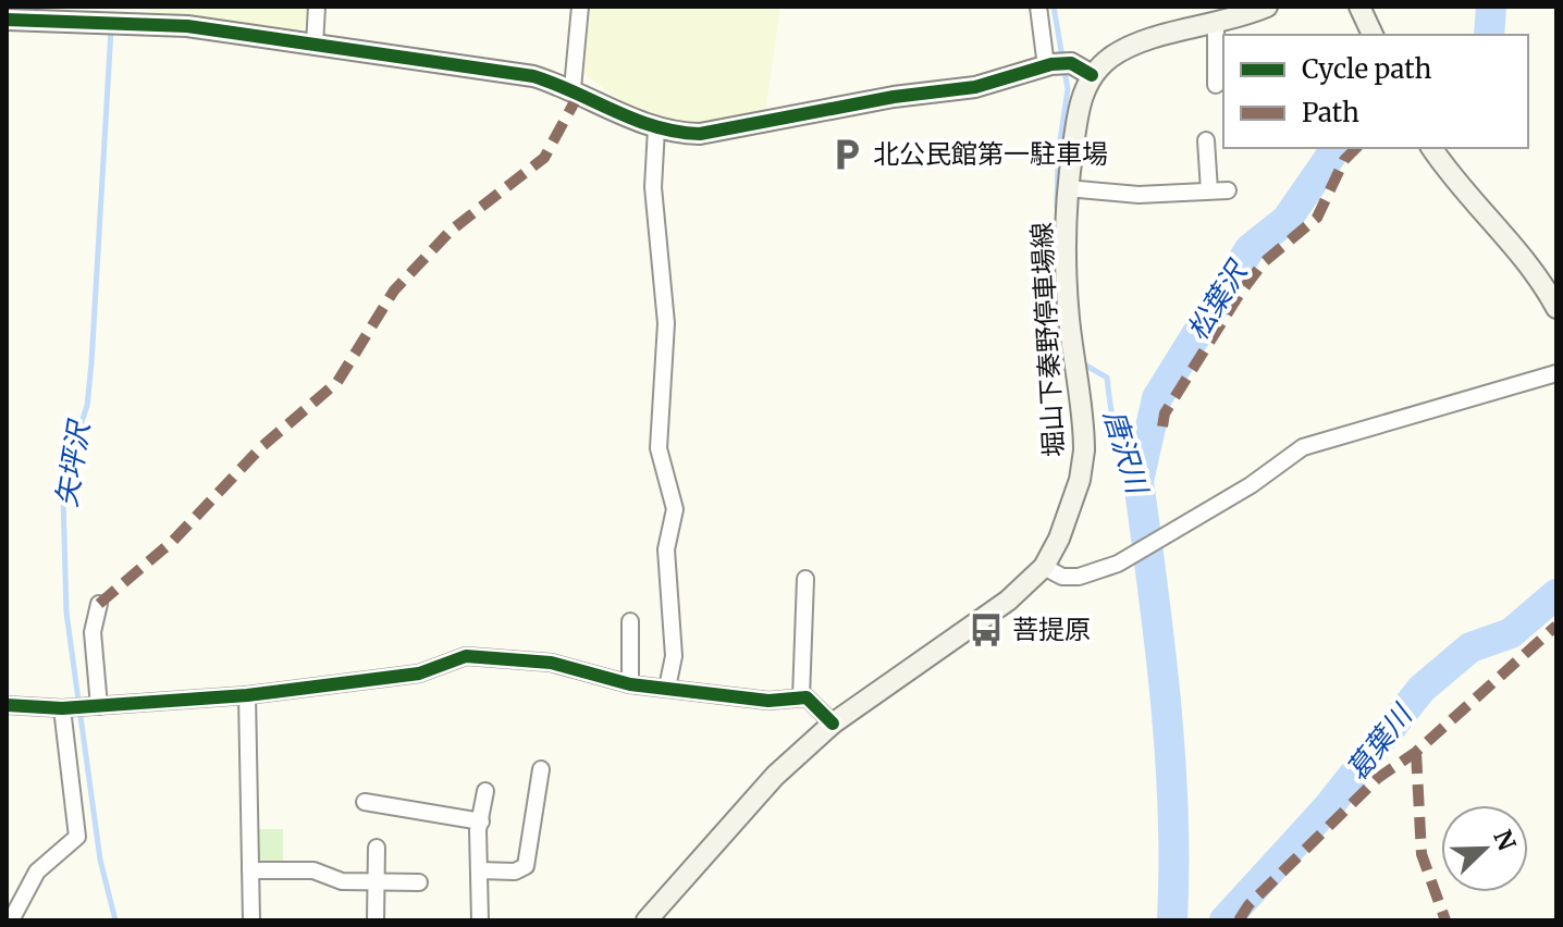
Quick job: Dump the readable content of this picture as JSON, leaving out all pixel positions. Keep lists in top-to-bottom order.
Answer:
{
  "streets": {
    "street": ["堀山下秦野停車場線"]
  },
  "water": [
    "松葉沢",
    "唐沢川",
    "矢坪沢",
    "葛葉川"
  ],
  "places": {
    "parking": ["北公民館第一駐車場"],
    "bus stop": ["菩提原"]
  },
  "legend": ["Cycle path", "Path"],
  "north": "top right"
}
